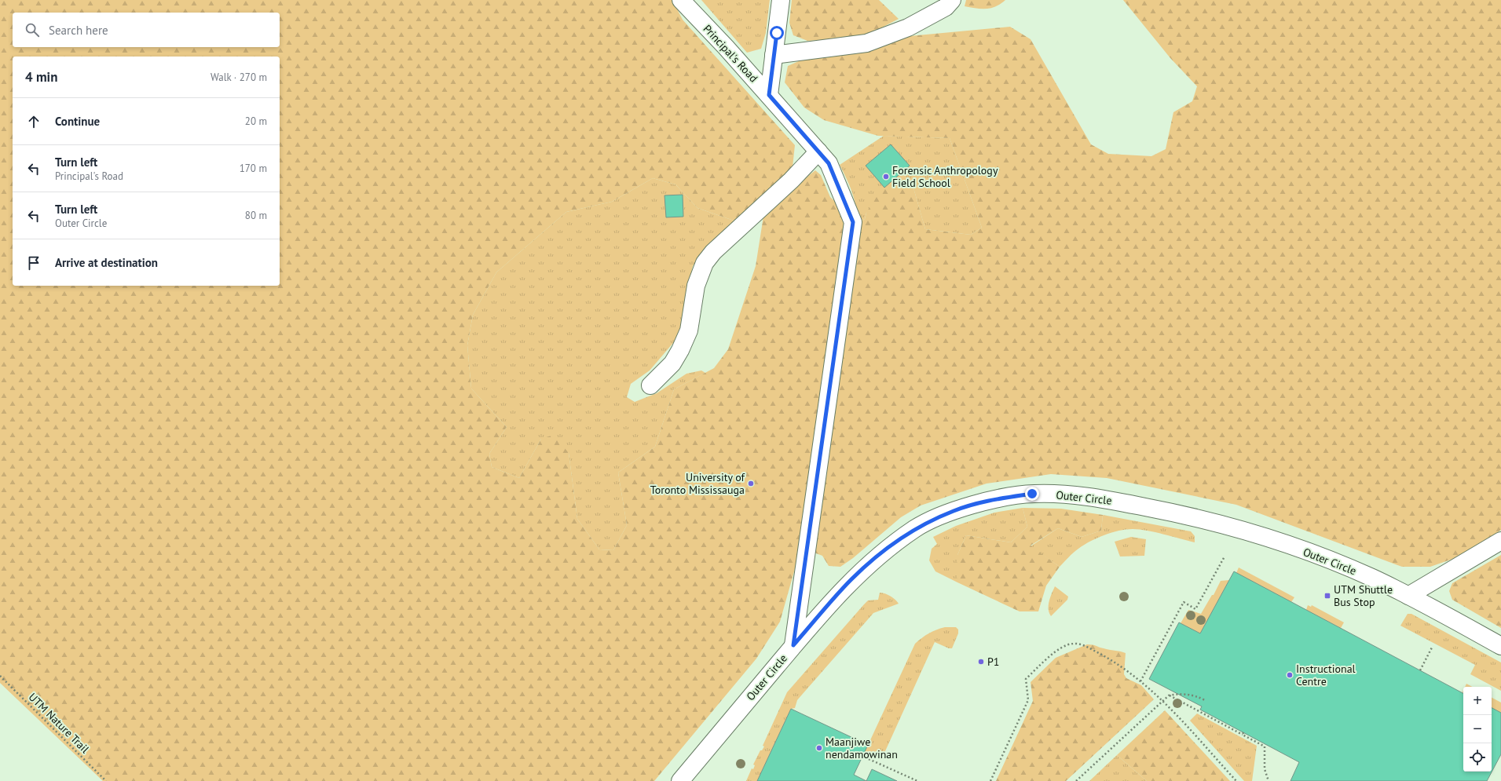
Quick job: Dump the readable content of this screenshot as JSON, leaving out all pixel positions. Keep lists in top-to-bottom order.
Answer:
{
  "streets": {
    "street": ["Principal's Road", "Outer Circle"],
    "path": ["UTM Nature Trail"]
  },
  "crossings": [
    ["Principal's Road", "Outer Circle"]
  ],
  "places": {
    "other": [
      "Forensic Anthropology Field School",
      "University of Toronto Mississauga",
      "P1",
      "Instructional Centre",
      "Maanjiwe nendamowinan"
    ],
    "transit": ["UTM Shuttle Bus Stop"]
  },
  "page": {
    "search": "Search here",
    "heading": ["4 min", "Walk · 270 m"],
    "list": [
      ["Continue", "20 m"],
      ["Turn left", "Principal's Road", "170 m"],
      ["Turn left", "Outer Circle", "80 m"],
      "Arrive at destination"
    ],
    "map_buttons": ["+", "−"]
  }
}
